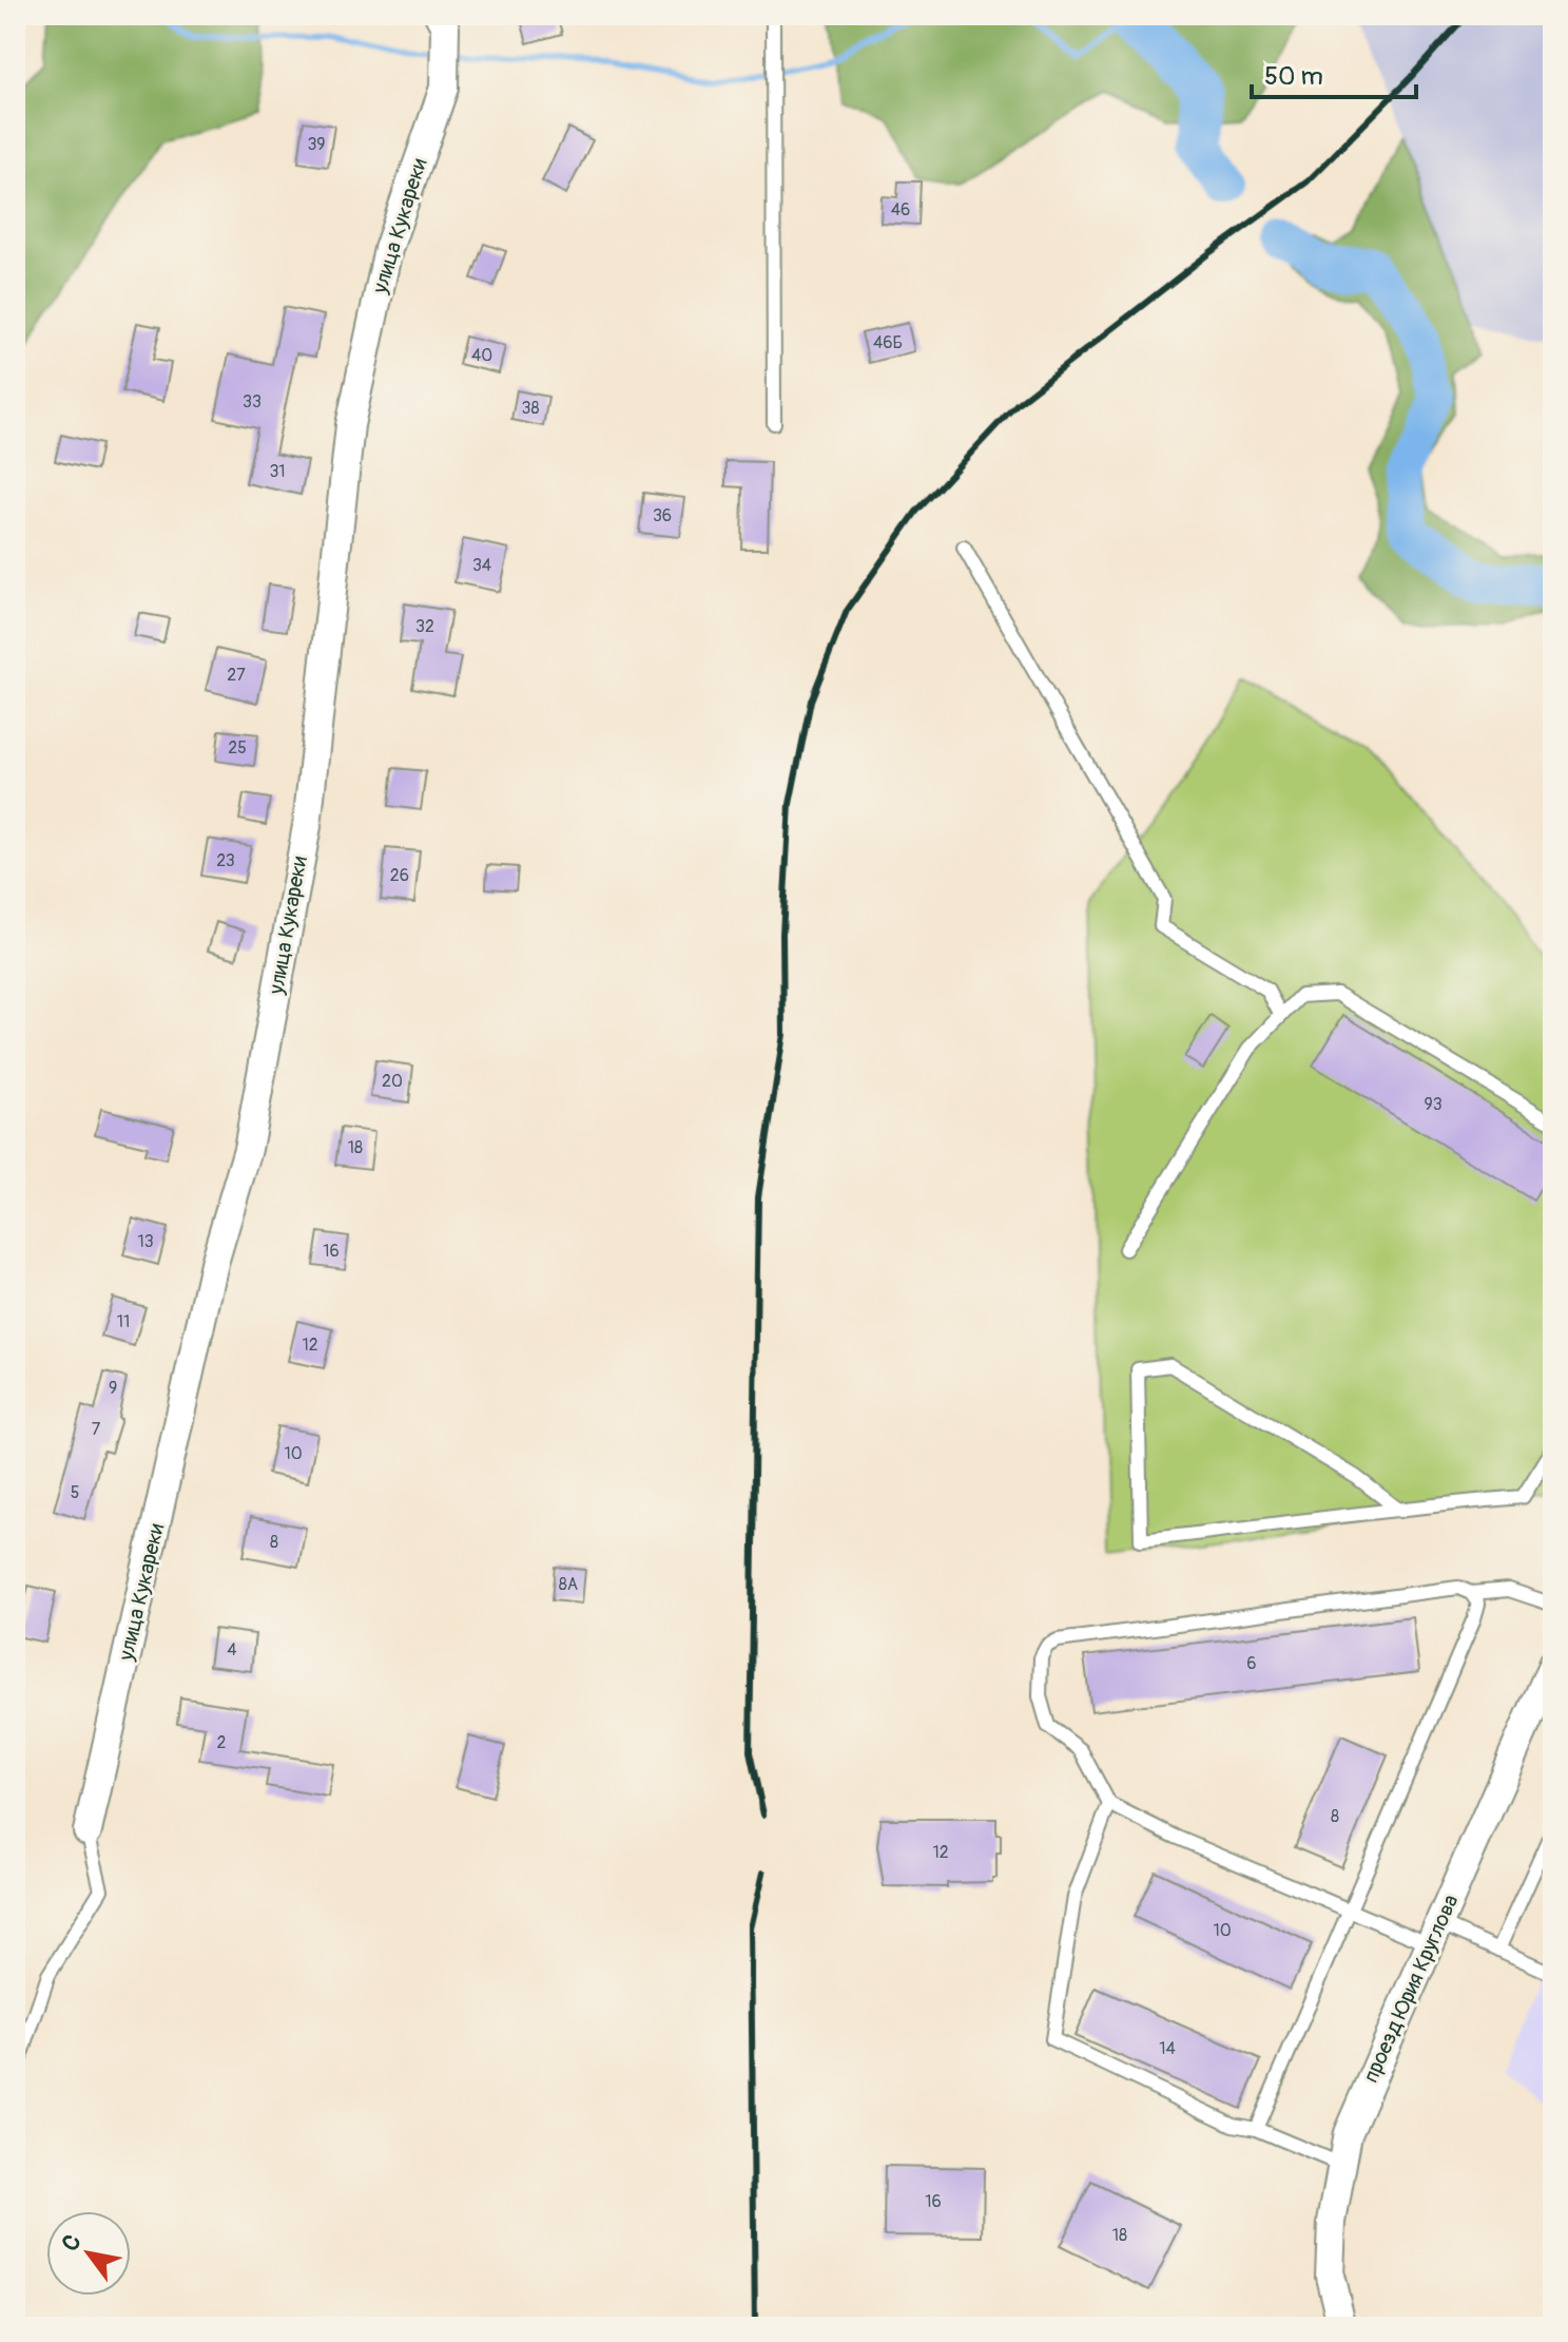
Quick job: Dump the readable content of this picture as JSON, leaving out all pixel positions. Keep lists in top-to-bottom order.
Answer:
{
  "streets": {
    "street": ["улица Кукареки", "проезд Юрия Круглова"]
  },
  "house_numbers": [
    "39",
    "46",
    "46Б",
    "40",
    "33",
    "38",
    "31",
    "36",
    "34",
    "32",
    "27",
    "25",
    "23",
    "26",
    "20",
    "93",
    "18",
    "13",
    "16",
    "11",
    "12",
    "9",
    "7",
    "10",
    "5",
    "8",
    "8А",
    "4",
    "6",
    "2",
    "8",
    "12",
    "10",
    "14",
    "16",
    "18"
  ],
  "scale_bar": "50 m",
  "north": "top left"
}
